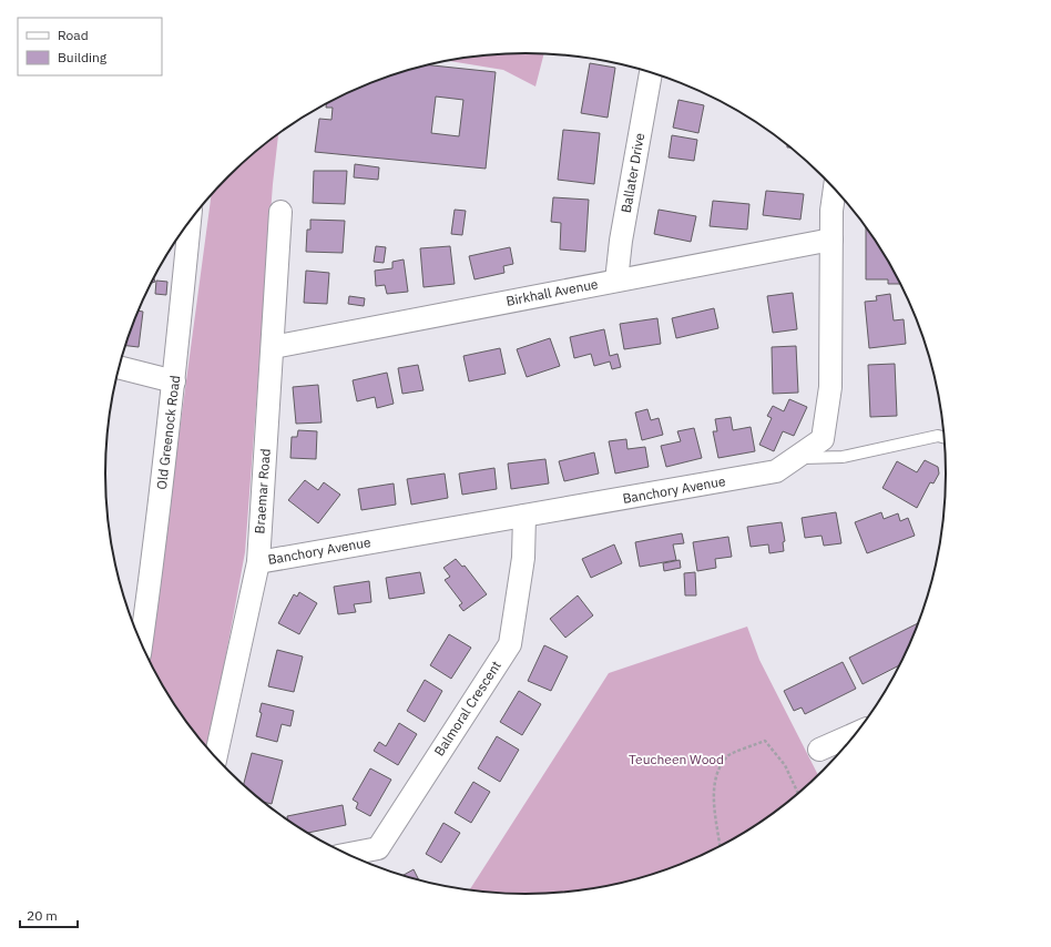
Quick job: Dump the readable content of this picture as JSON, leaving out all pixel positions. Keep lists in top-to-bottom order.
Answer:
{
  "streets": {
    "street": [
      "Ballater Drive",
      "Birkhall Avenue",
      "Old Greenock Road",
      "Banchory Avenue",
      "Braemar Road",
      "Balmoral Crescent"
    ]
  },
  "crossings": [
    ["Ballater Drive", "Birkhall Avenue"],
    ["Birkhall Avenue", "Banchory Avenue"],
    ["Birkhall Avenue", "Braemar Road"],
    ["Banchory Avenue", "Braemar Road"],
    ["Banchory Avenue", "Balmoral Crescent"]
  ],
  "parks": ["Teucheen Wood"],
  "legend": ["Road", "Building"],
  "scale_bar": "20 m"
}
